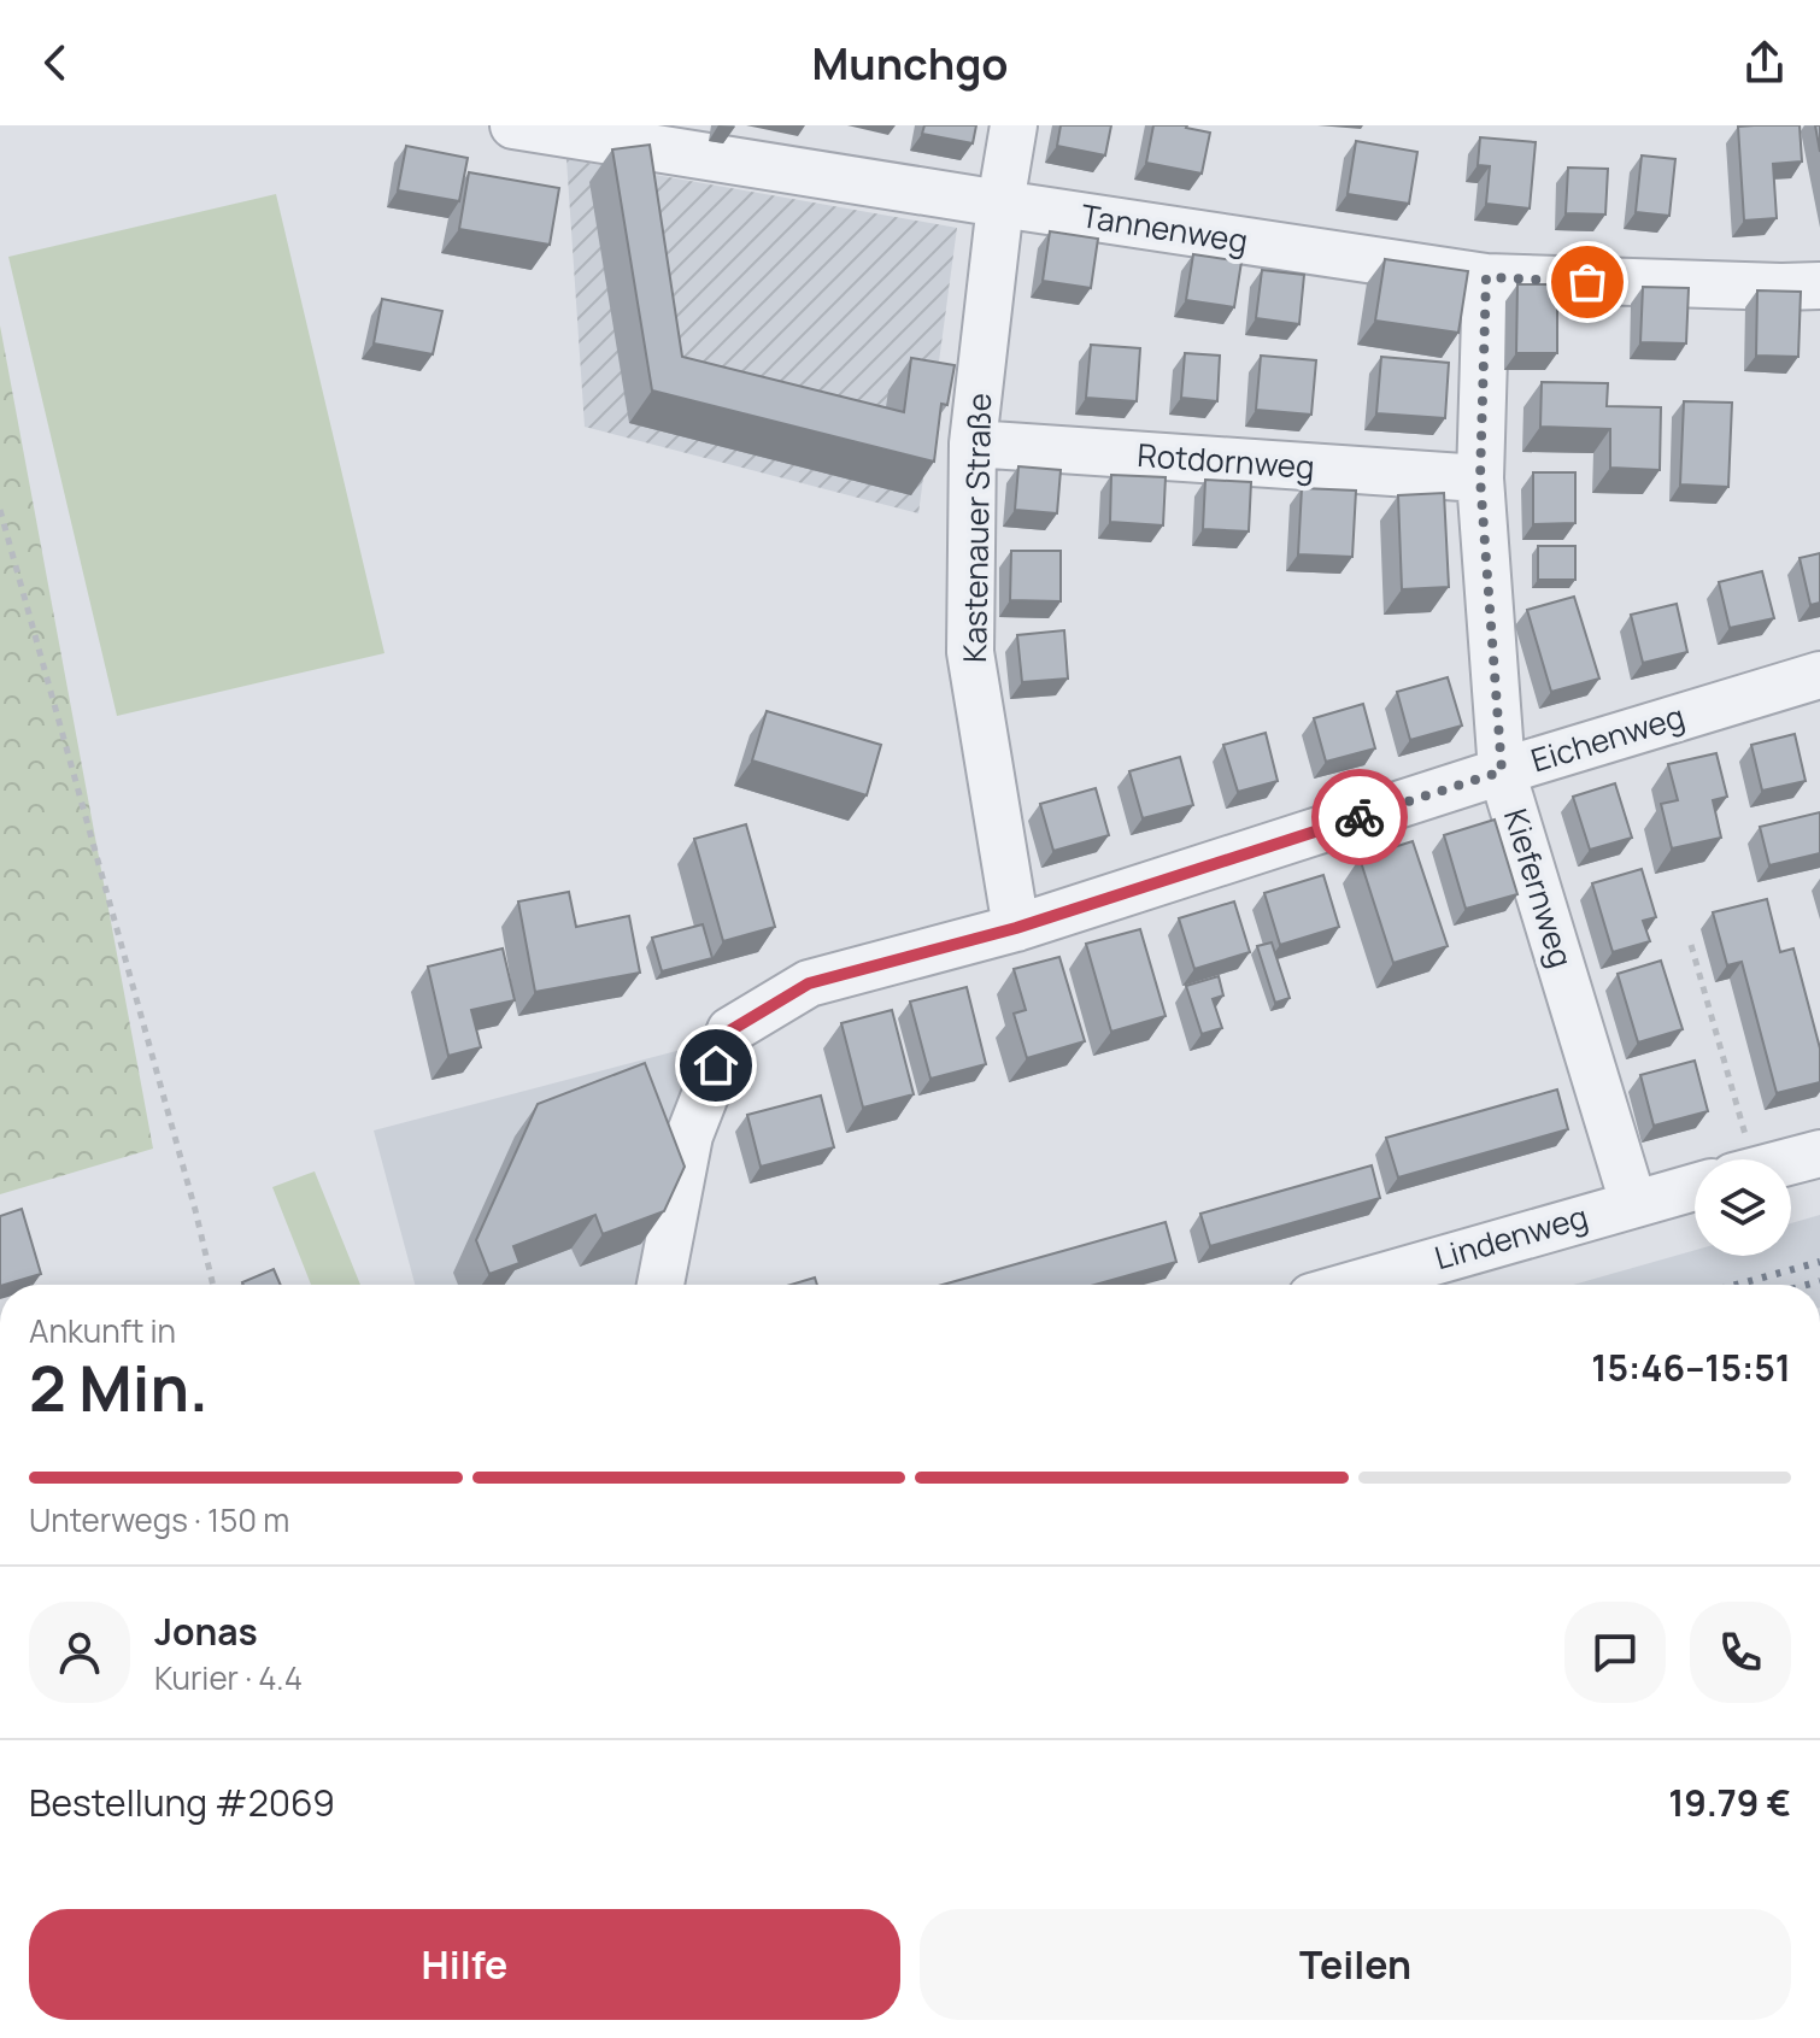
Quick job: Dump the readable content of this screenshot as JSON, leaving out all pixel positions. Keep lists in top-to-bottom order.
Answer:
{
  "streets": {
    "street": [
      "Tannenweg",
      "Rotdornweg",
      "Kastenauer Straße",
      "Eichenweg",
      "Kiefernweg",
      "Lindenweg"
    ]
  },
  "crossings": [
    ["Tannenweg", "Kastenauer Straße"],
    ["Tannenweg", "Kiefernweg"],
    ["Rotdornweg", "Kastenauer Straße"],
    ["Rotdornweg", "Kiefernweg"],
    ["Kastenauer Straße", "Eichenweg"],
    ["Eichenweg", "Kiefernweg"],
    ["Kiefernweg", "Lindenweg"]
  ],
  "page": {
    "header": "Munchgo",
    "heading": ["2 Min.", "Ankunft in", "15:46–15:51"],
    "panel": [
      "Jonas",
      "Kurier · 4.4",
      "Bestellung #2069",
      "19.79 €"
    ],
    "bar": "Unterwegs · 150 m",
    "buttons": ["Hilfe", "Teilen"]
  }
}
